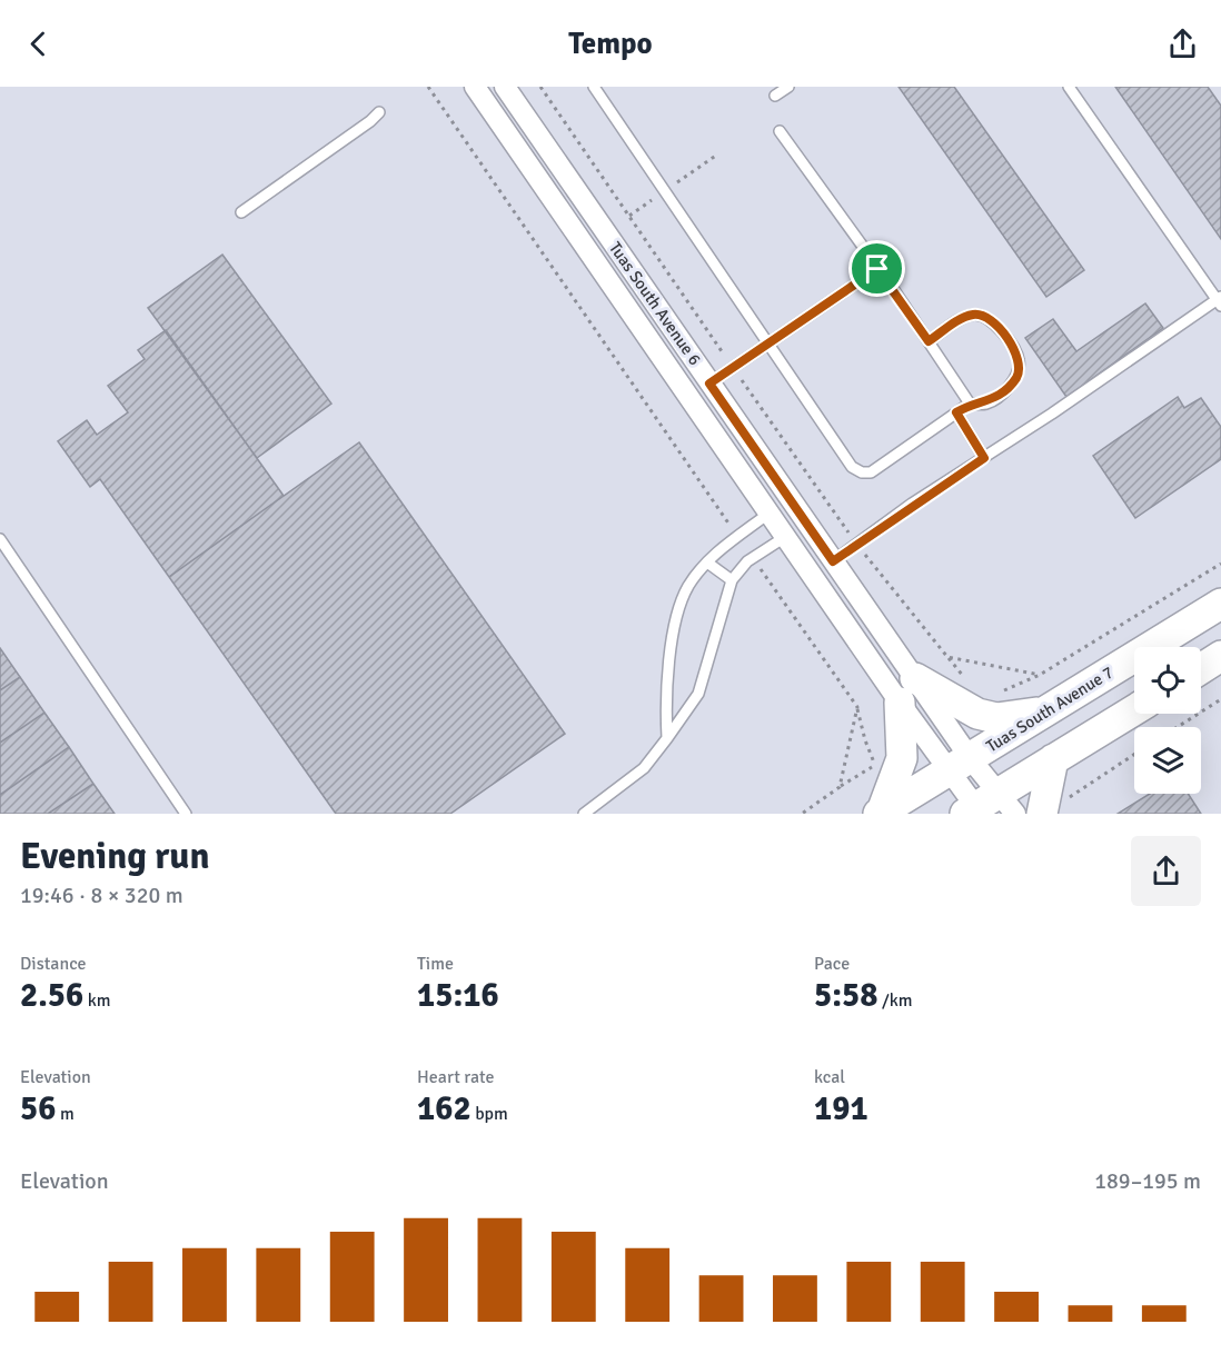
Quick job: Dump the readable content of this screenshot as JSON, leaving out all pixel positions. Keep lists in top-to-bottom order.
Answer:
{
  "streets": {
    "street": ["Tuas South Avenue 6", "Tuas South Avenue 7"]
  },
  "crossings": [
    ["Tuas South Avenue 6", "Tuas South Avenue 7"]
  ],
  "page": {
    "header": "Tempo",
    "heading": ["Evening run", "19:46 · 8 × 320 m"],
    "stats": [
      ["Distance", "2.56 km"],
      ["Time", "15:16"],
      ["Pace", "5:58 /km"],
      ["Elevation", "56 m"],
      ["Heart rate", "162 bpm"],
      ["kcal", "191"]
    ],
    "chart": ["Elevation", "189–195 m"]
  }
}
